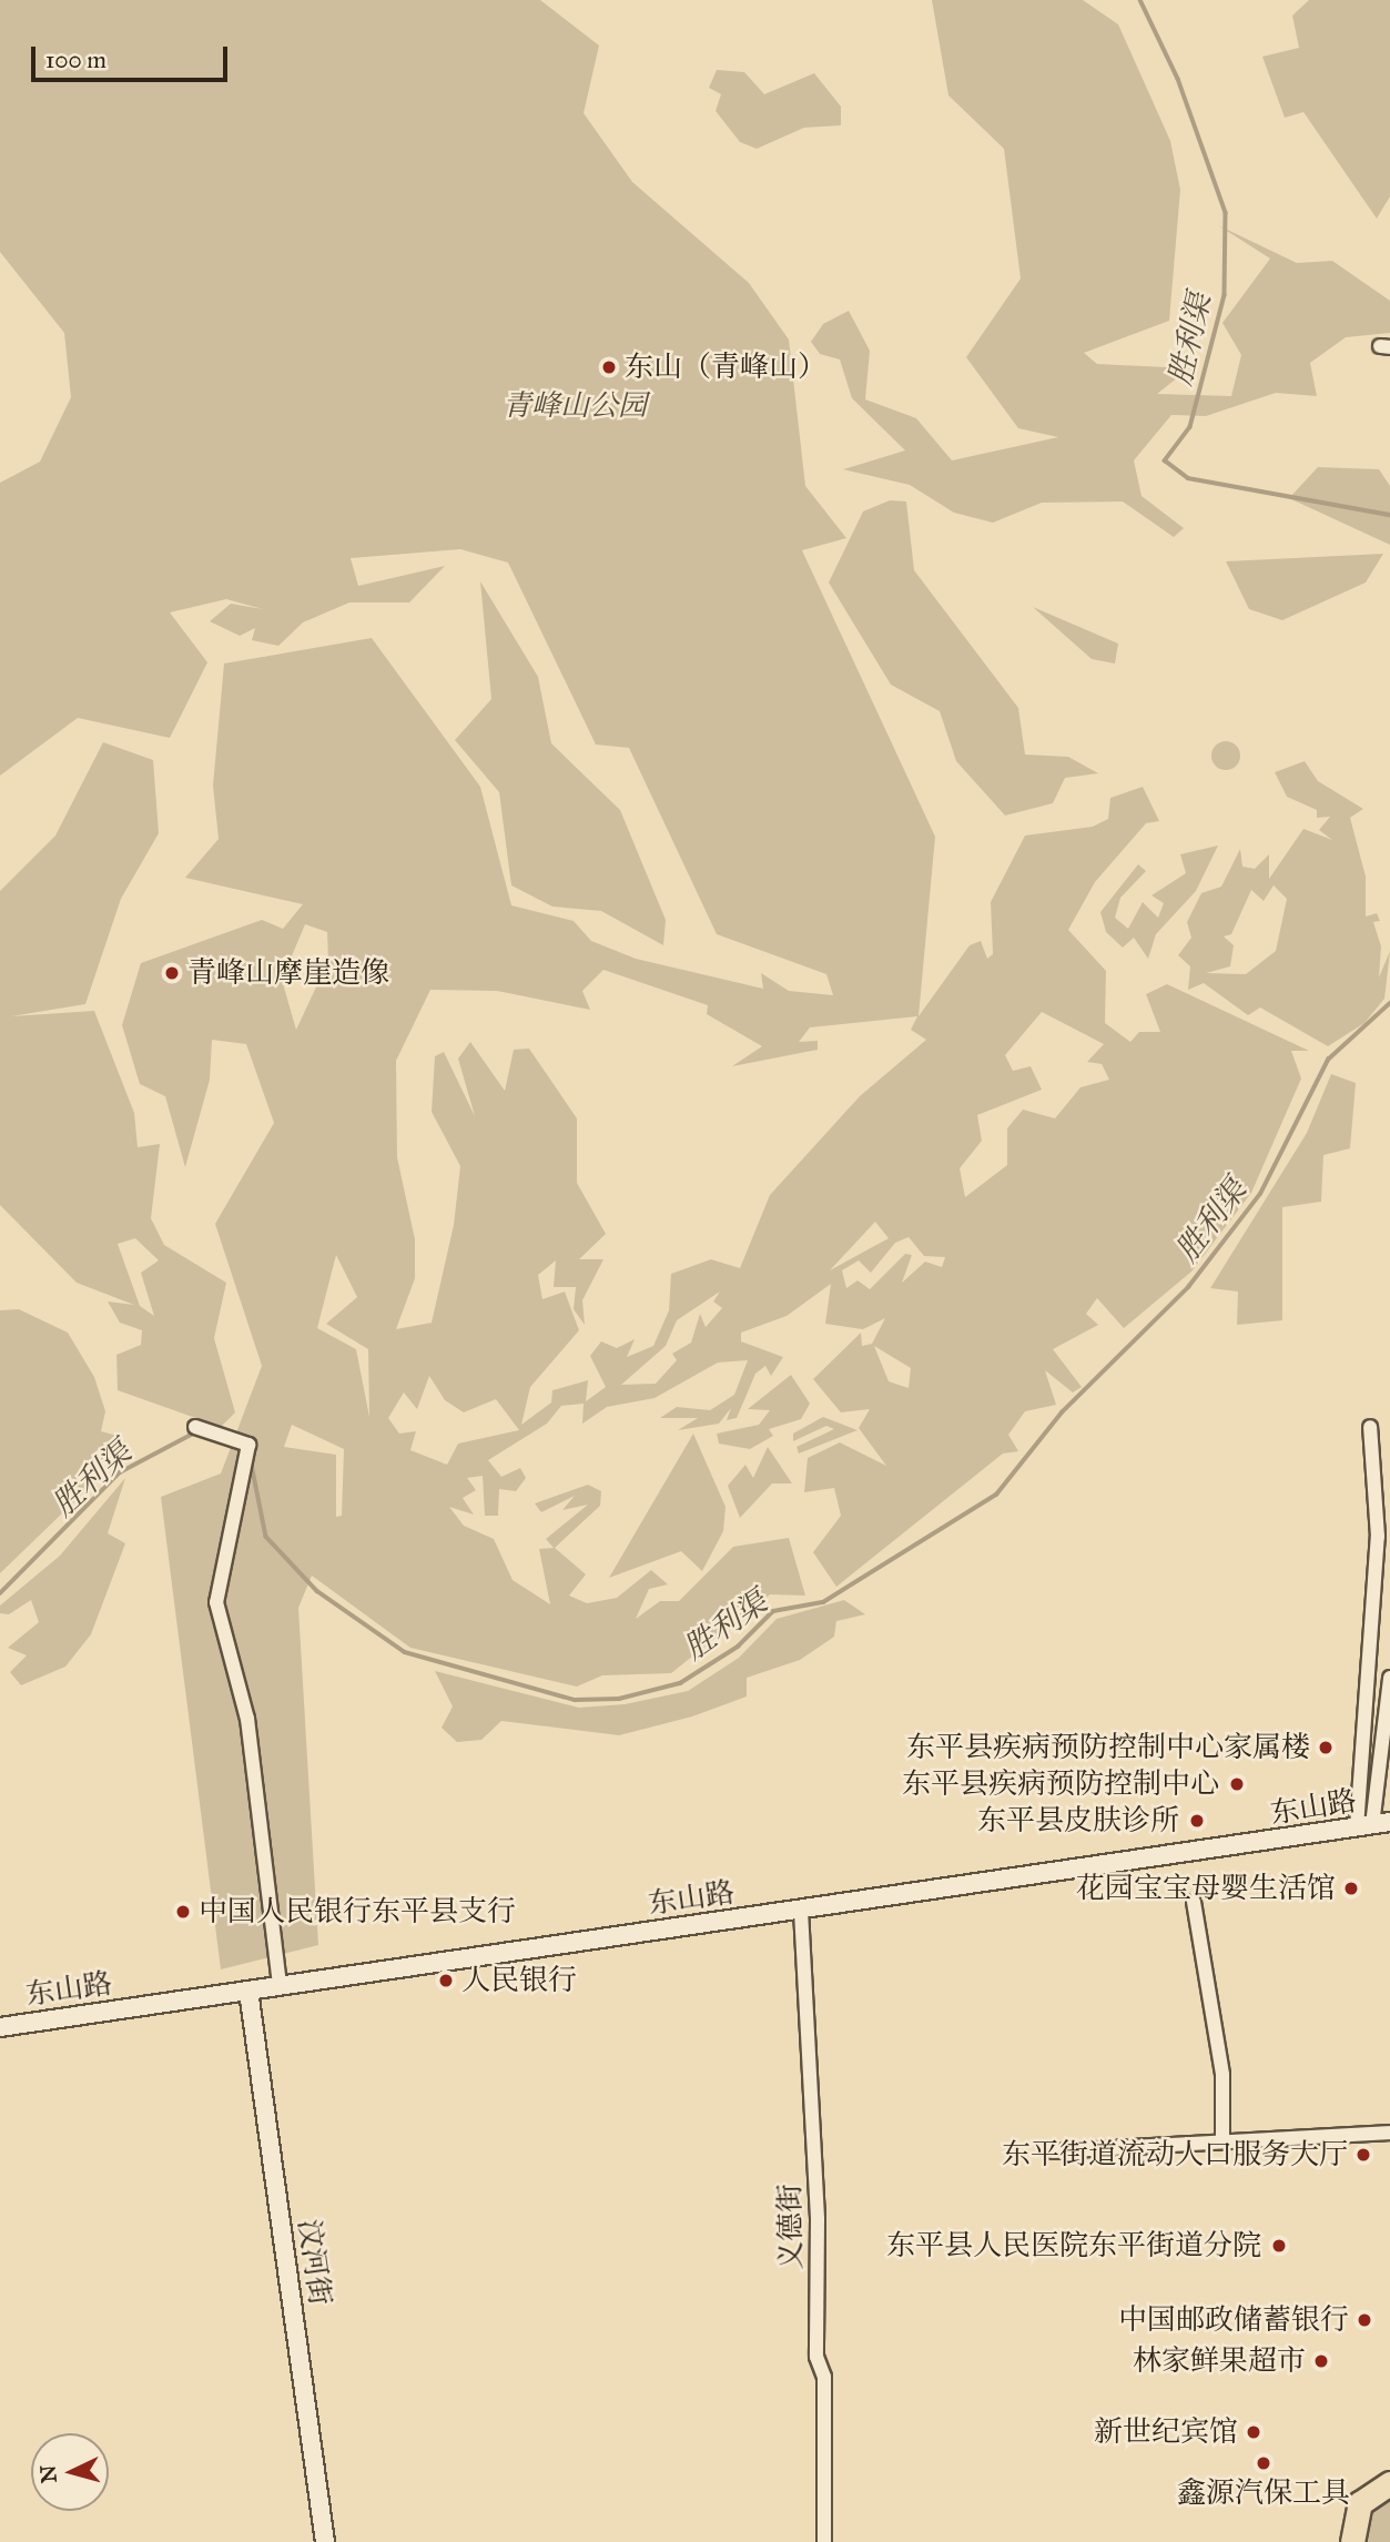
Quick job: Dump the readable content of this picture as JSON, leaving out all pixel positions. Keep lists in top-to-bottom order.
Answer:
{
  "streets": {
    "street": ["东山路", "义德街", "汶河街"]
  },
  "crossings": [
    ["东山路", "义德街"],
    ["东山路", "汶河街"]
  ],
  "water": ["胜利渠"],
  "parks": ["青峰山公园"],
  "places": [
    "东山（青峰山）",
    "青峰山摩崖造像",
    "东平县疾病预防控制中心家属楼",
    "东平县疾病预防控制中心",
    "东平县皮肤诊所",
    "花园宝宝母婴生活馆",
    "中国人民银行东平县支行",
    "人民银行",
    "东平街道流动人口服务大厅",
    "东平县人民医院东平街道分院",
    "中国邮政储蓄银行",
    "林家鲜果超市",
    "新世纪宾馆",
    "鑫源汽保工具"
  ],
  "scale_bar": "100 m",
  "north": "left"
}
